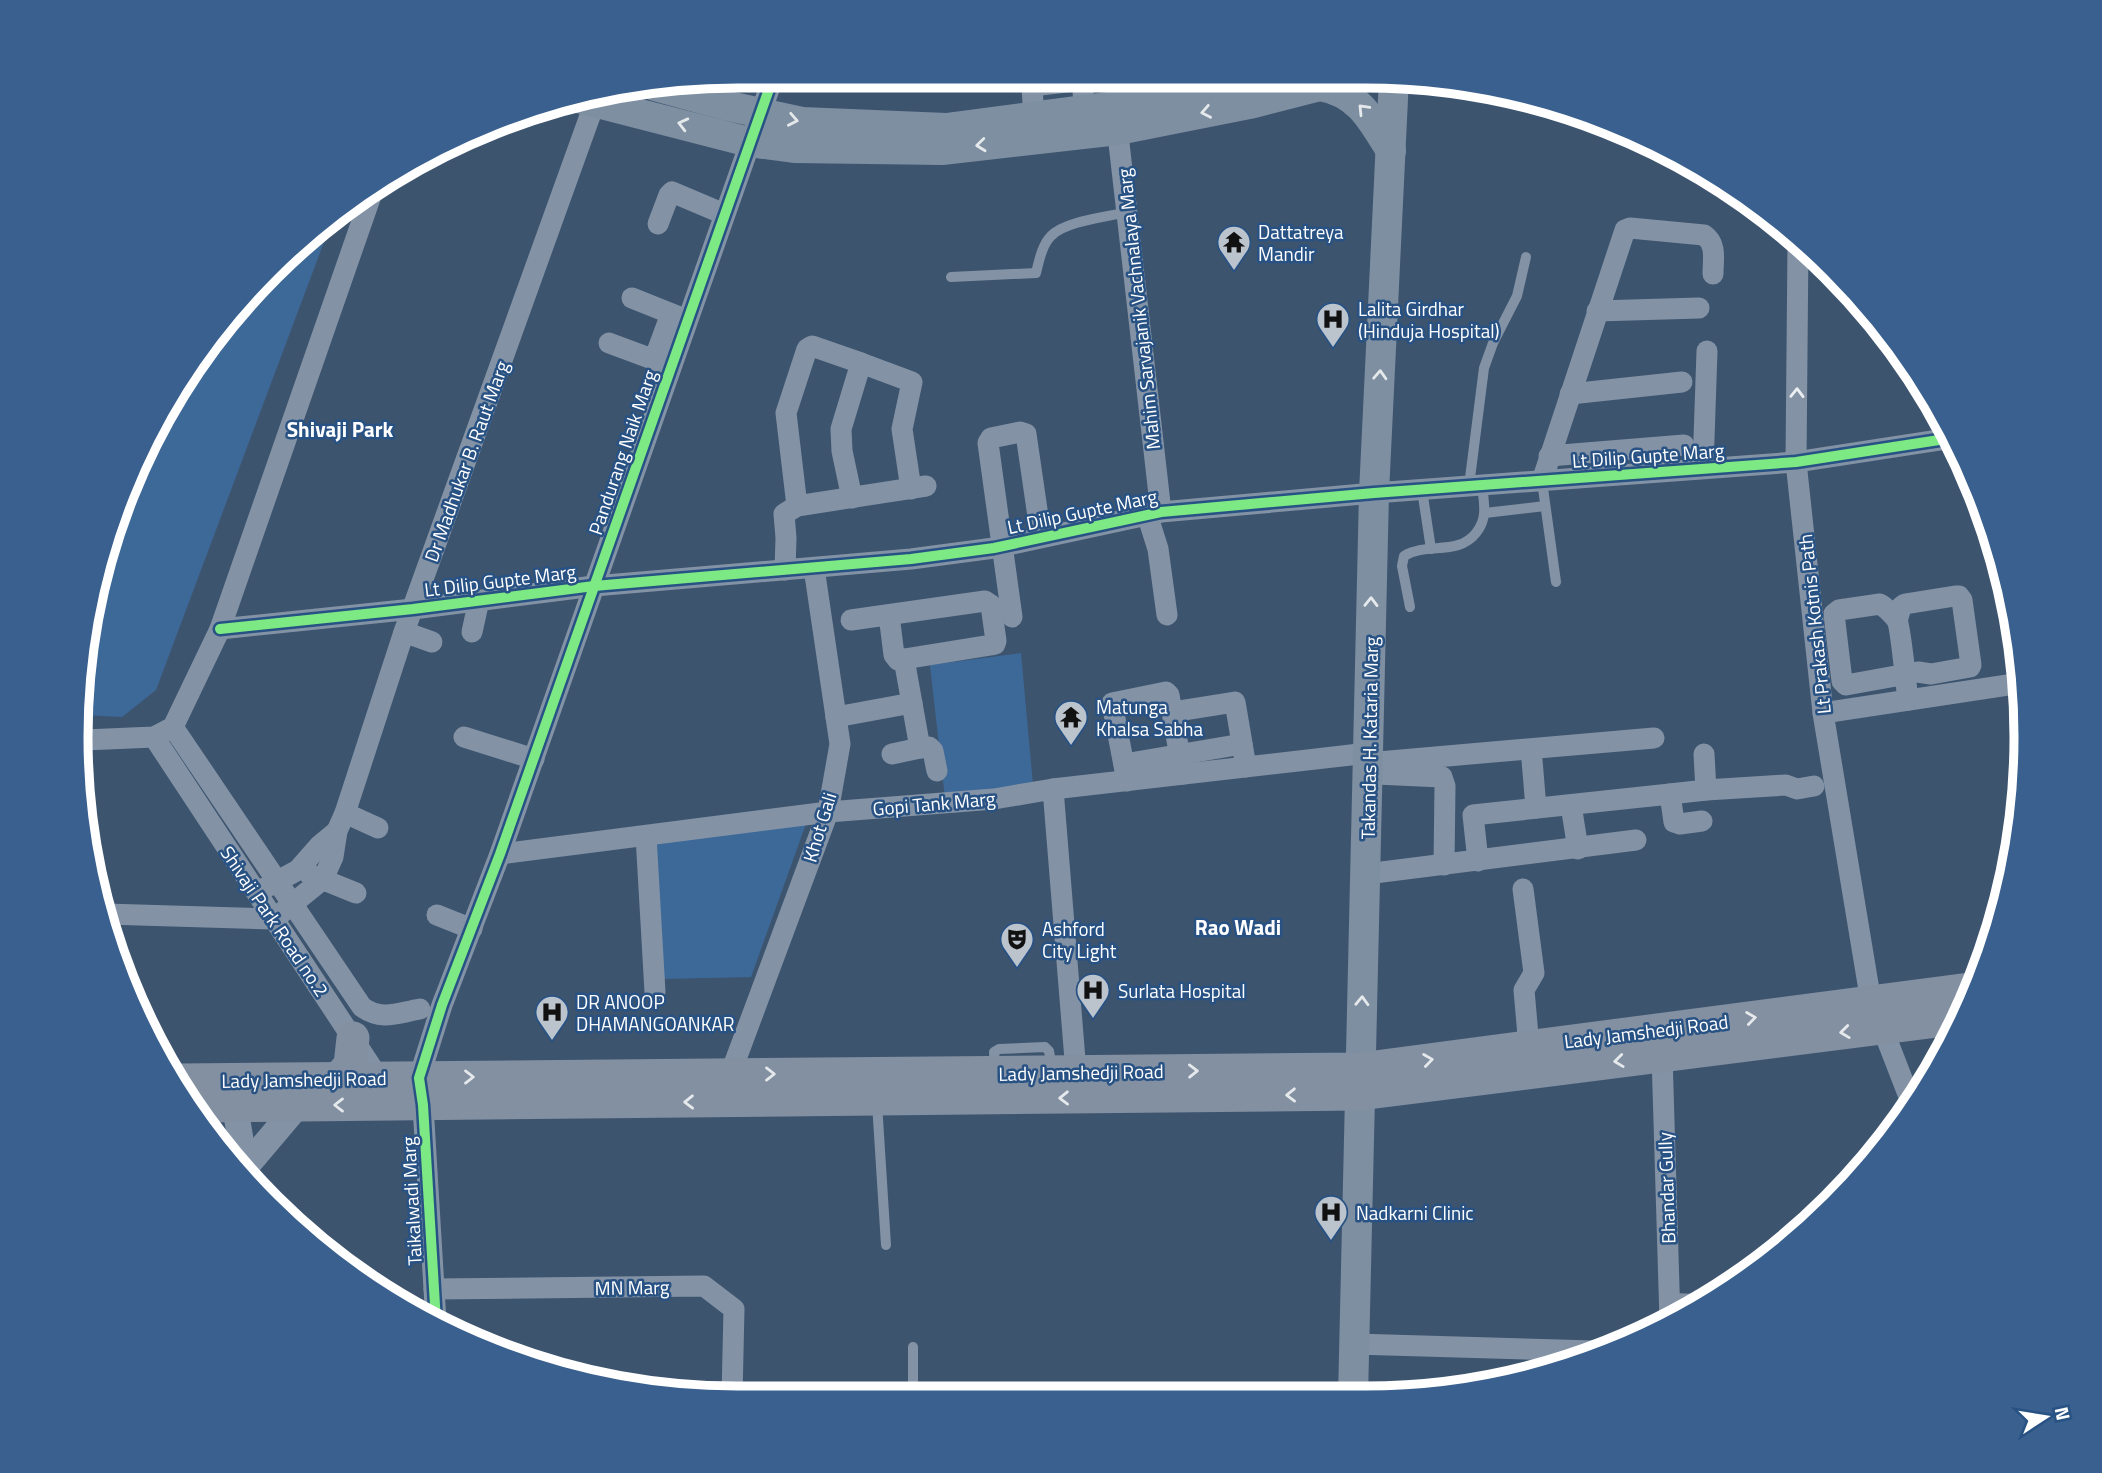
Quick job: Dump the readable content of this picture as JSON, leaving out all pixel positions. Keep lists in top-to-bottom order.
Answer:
{
  "streets": {
    "main road": ["Takandas H. Kataria Marg", "Lady Jamshedji Road"],
    "street": [
      "Mahim Sarvajanik Vachnalaya Marg",
      "Pandurang Naik Marg",
      "Lt Dilip Gupte Marg",
      "Dr Madhukar B. Raut Marg",
      "Lt Prakash Kotnis Path",
      "Gopi Tank Marg",
      "Khot Gali",
      "Shivaji Park Road no.2",
      "Bhandar Gully",
      "Taikalwadi Marg",
      "MN Marg"
    ]
  },
  "crossings": [
    ["Mahim Sarvajanik Vachnalaya Marg", "Lt Dilip Gupte Marg"],
    ["Pandurang Naik Marg", "Lt Dilip Gupte Marg"],
    ["Pandurang Naik Marg", "Gopi Tank Marg"],
    ["Pandurang Naik Marg", "Lady Jamshedji Road"],
    ["Pandurang Naik Marg", "Taikalwadi Marg"],
    ["Lt Dilip Gupte Marg", "Dr Madhukar B. Raut Marg"],
    ["Lt Dilip Gupte Marg", "Lt Prakash Kotnis Path"],
    ["Lt Dilip Gupte Marg", "Takandas H. Kataria Marg"],
    ["Lt Dilip Gupte Marg", "Khot Gali"],
    ["Dr Madhukar B. Raut Marg", "Shivaji Park Road no.2"],
    ["Lt Prakash Kotnis Path", "Lady Jamshedji Road"],
    ["Takandas H. Kataria Marg", "Gopi Tank Marg"],
    ["Takandas H. Kataria Marg", "Lady Jamshedji Road"],
    ["Gopi Tank Marg", "Khot Gali"],
    ["Khot Gali", "Lady Jamshedji Road"],
    ["Shivaji Park Road no.2", "Lady Jamshedji Road"],
    ["Lady Jamshedji Road", "Bhandar Gully"],
    ["Lady Jamshedji Road", "Taikalwadi Marg"],
    ["Taikalwadi Marg", "MN Marg"]
  ],
  "one_way": ["Takandas H. Kataria Marg"],
  "districts": ["Shivaji Park", "Rao Wadi"],
  "places": {
    "temple": ["Dattatreya Mandir", "Matunga Khalsa Sabha"],
    "hospital": [
      "Lalita Girdhar (Hinduja Hospital)",
      "Surlata Hospital",
      "DR ANOOP DHAMANGOANKAR",
      "Nadkarni Clinic"
    ],
    "theatre": ["Ashford City Light"]
  },
  "north": "right"
}
